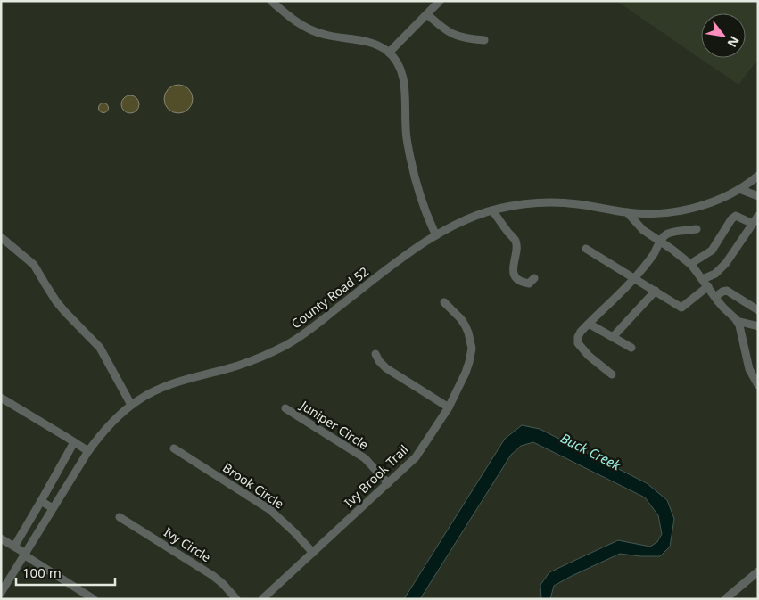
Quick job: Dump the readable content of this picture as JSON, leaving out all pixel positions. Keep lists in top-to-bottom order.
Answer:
{
  "streets": {
    "street": [
      "County Road 52",
      "Juniper Circle",
      "Ivy Brook Trail",
      "Brook Circle",
      "Ivy Circle"
    ]
  },
  "crossings": [
    ["Juniper Circle", "Ivy Brook Trail"],
    ["Ivy Brook Trail", "Brook Circle"]
  ],
  "water": ["Buck Creek"],
  "scale_bar": "100 m",
  "north": "bottom right"
}
